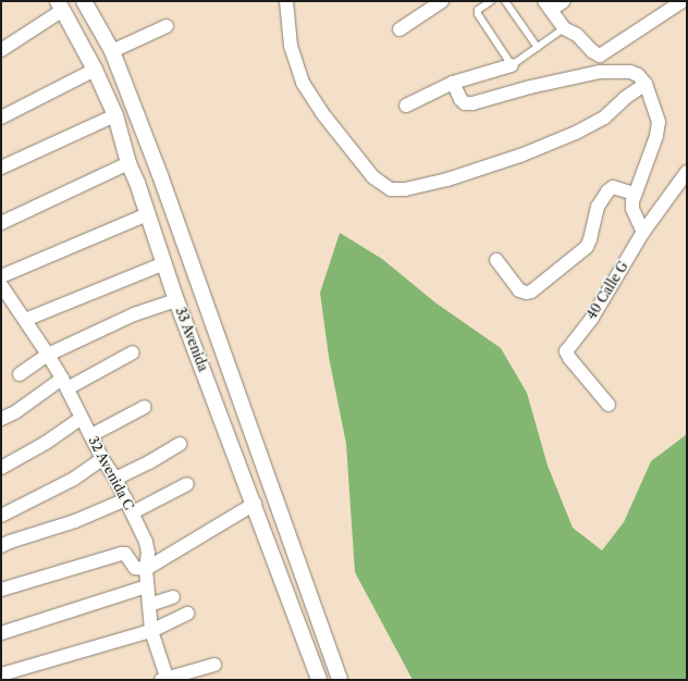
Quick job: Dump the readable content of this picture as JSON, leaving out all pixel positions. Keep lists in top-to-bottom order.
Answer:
{
  "streets": {
    "street": ["40 Calle G", "33 Avenida", "32 Avenida C"]
  }
}
